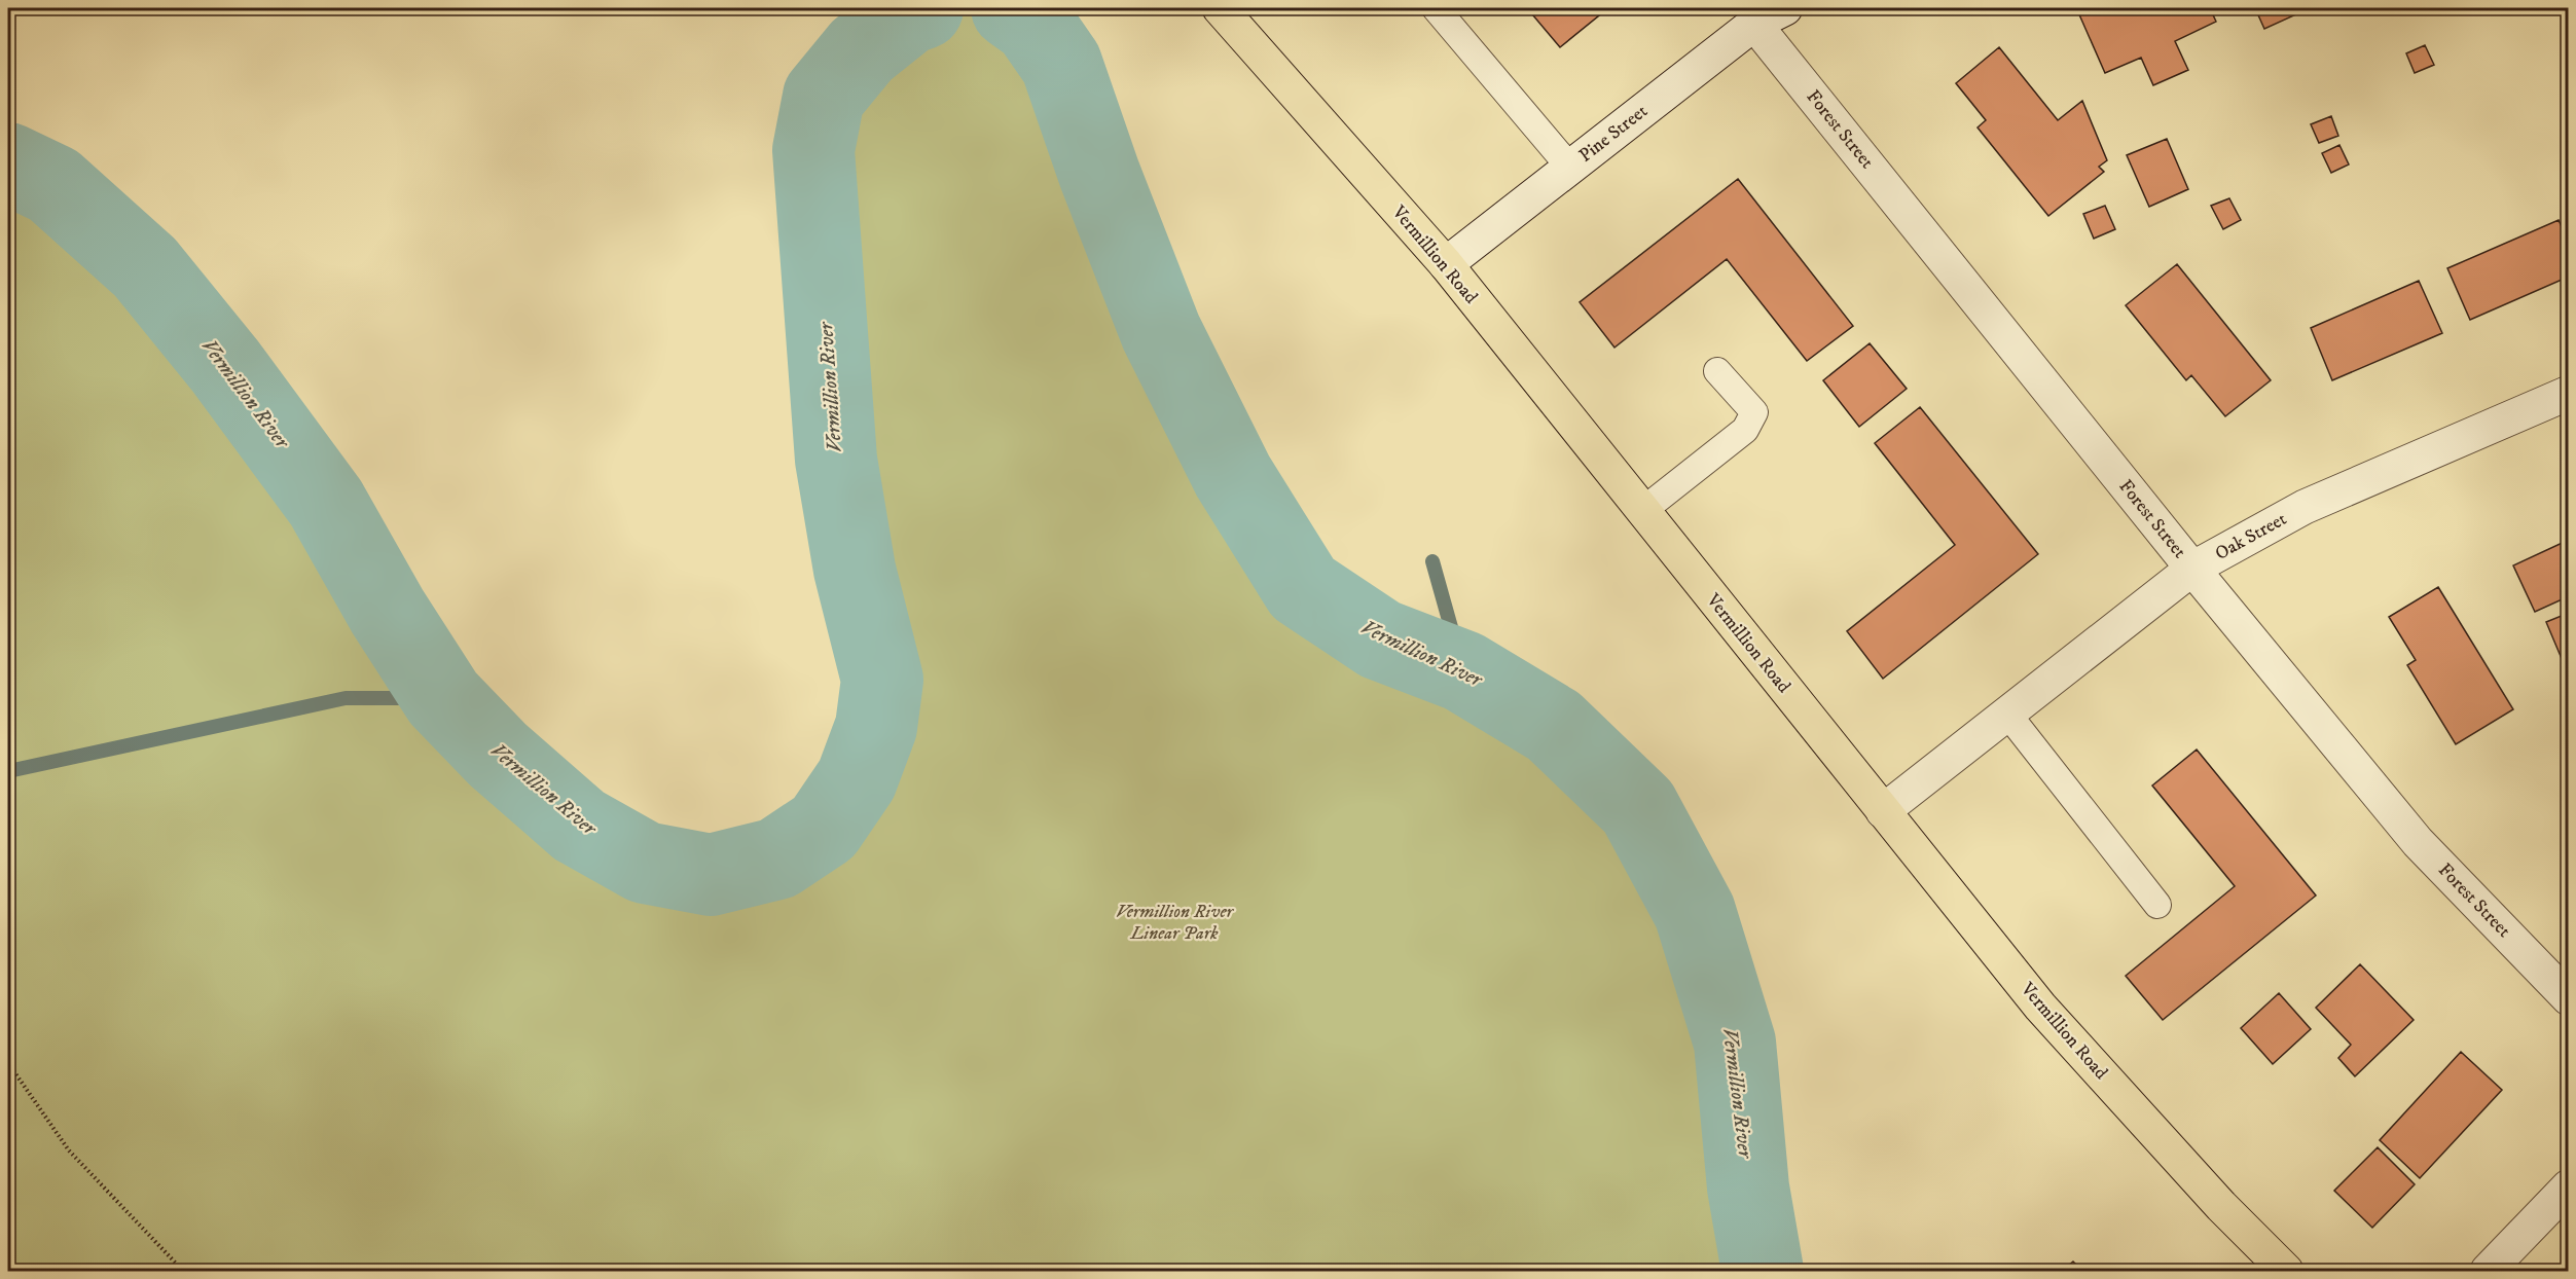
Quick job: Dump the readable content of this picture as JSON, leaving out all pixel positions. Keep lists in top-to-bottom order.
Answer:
{
  "streets": {
    "main road": ["Vermillion Road"],
    "street": ["Forest Street", "Pine Street", "Oak Street"]
  },
  "crossings": [
    ["Forest Street", "Pine Street"],
    ["Forest Street", "Oak Street"],
    ["Pine Street", "Vermillion Road"],
    ["Vermillion Road", "Oak Street"]
  ],
  "water": ["Vermillion River"],
  "parks": ["Vermillion River Linear Park"]
}
